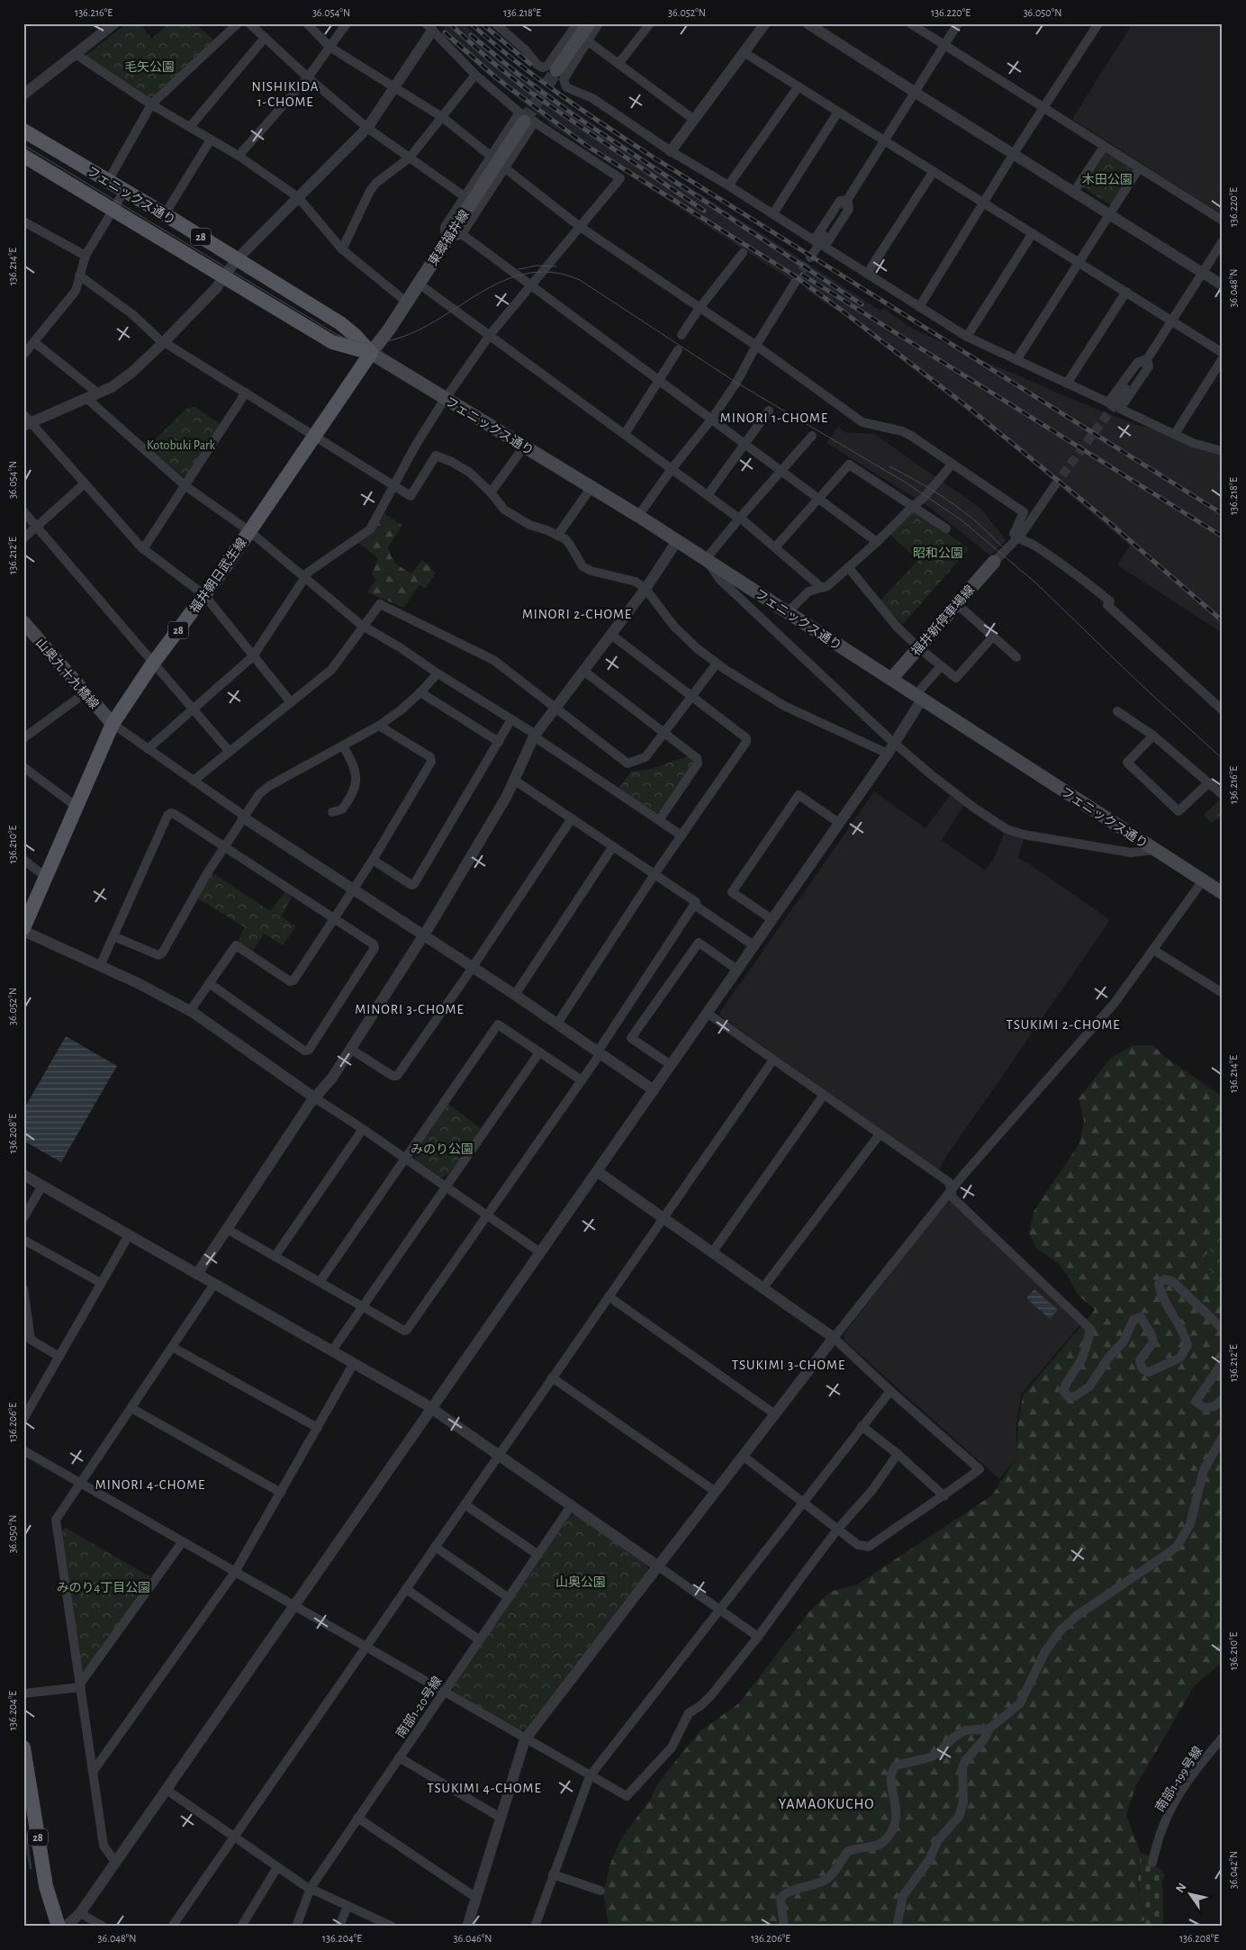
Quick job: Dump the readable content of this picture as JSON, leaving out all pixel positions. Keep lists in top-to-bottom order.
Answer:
{
  "streets": {
    "main road": [
      "フェニックス通り",
      "28",
      "東郷福井線",
      "福井朝日武生線",
      "福井新停車場線",
      "山奥九十九橋線"
    ],
    "street": ["南部1-20号線", "南部1-199号線"]
  },
  "crossings": [
    ["フェニックス通り", "東郷福井線"],
    ["フェニックス通り", "福井朝日武生線"],
    ["フェニックス通り", "福井新停車場線"],
    ["東郷福井線", "福井朝日武生線"],
    ["福井朝日武生線", "山奥九十九橋線"]
  ],
  "districts": [
    "NISHIKIDA 1-CHOME",
    "MINORI 1-CHOME",
    "MINORI 2-CHOME",
    "MINORI 3-CHOME",
    "TSUKIMI 2-CHOME",
    "TSUKIMI 3-CHOME",
    "MINORI 4-CHOME",
    "TSUKIMI 4-CHOME",
    "YAMAOKUCHO"
  ],
  "parks": [
    "毛矢公園",
    "木田公園",
    "Kotobuki Park",
    "昭和公園",
    "みのり公園",
    "山奥公園",
    "みのり4丁目公園"
  ],
  "north": "top left",
  "coordinates": [
    "136.216°E",
    "36.054°N",
    "136.218°E",
    "36.052°N",
    "136.220°E",
    "36.050°N",
    "136.214°E",
    "36.048°N",
    "136.212°E",
    "136.210°E",
    "136.208°E",
    "136.206°E",
    "136.204°E",
    "36.042°N",
    "36.046°N"
  ]
}
